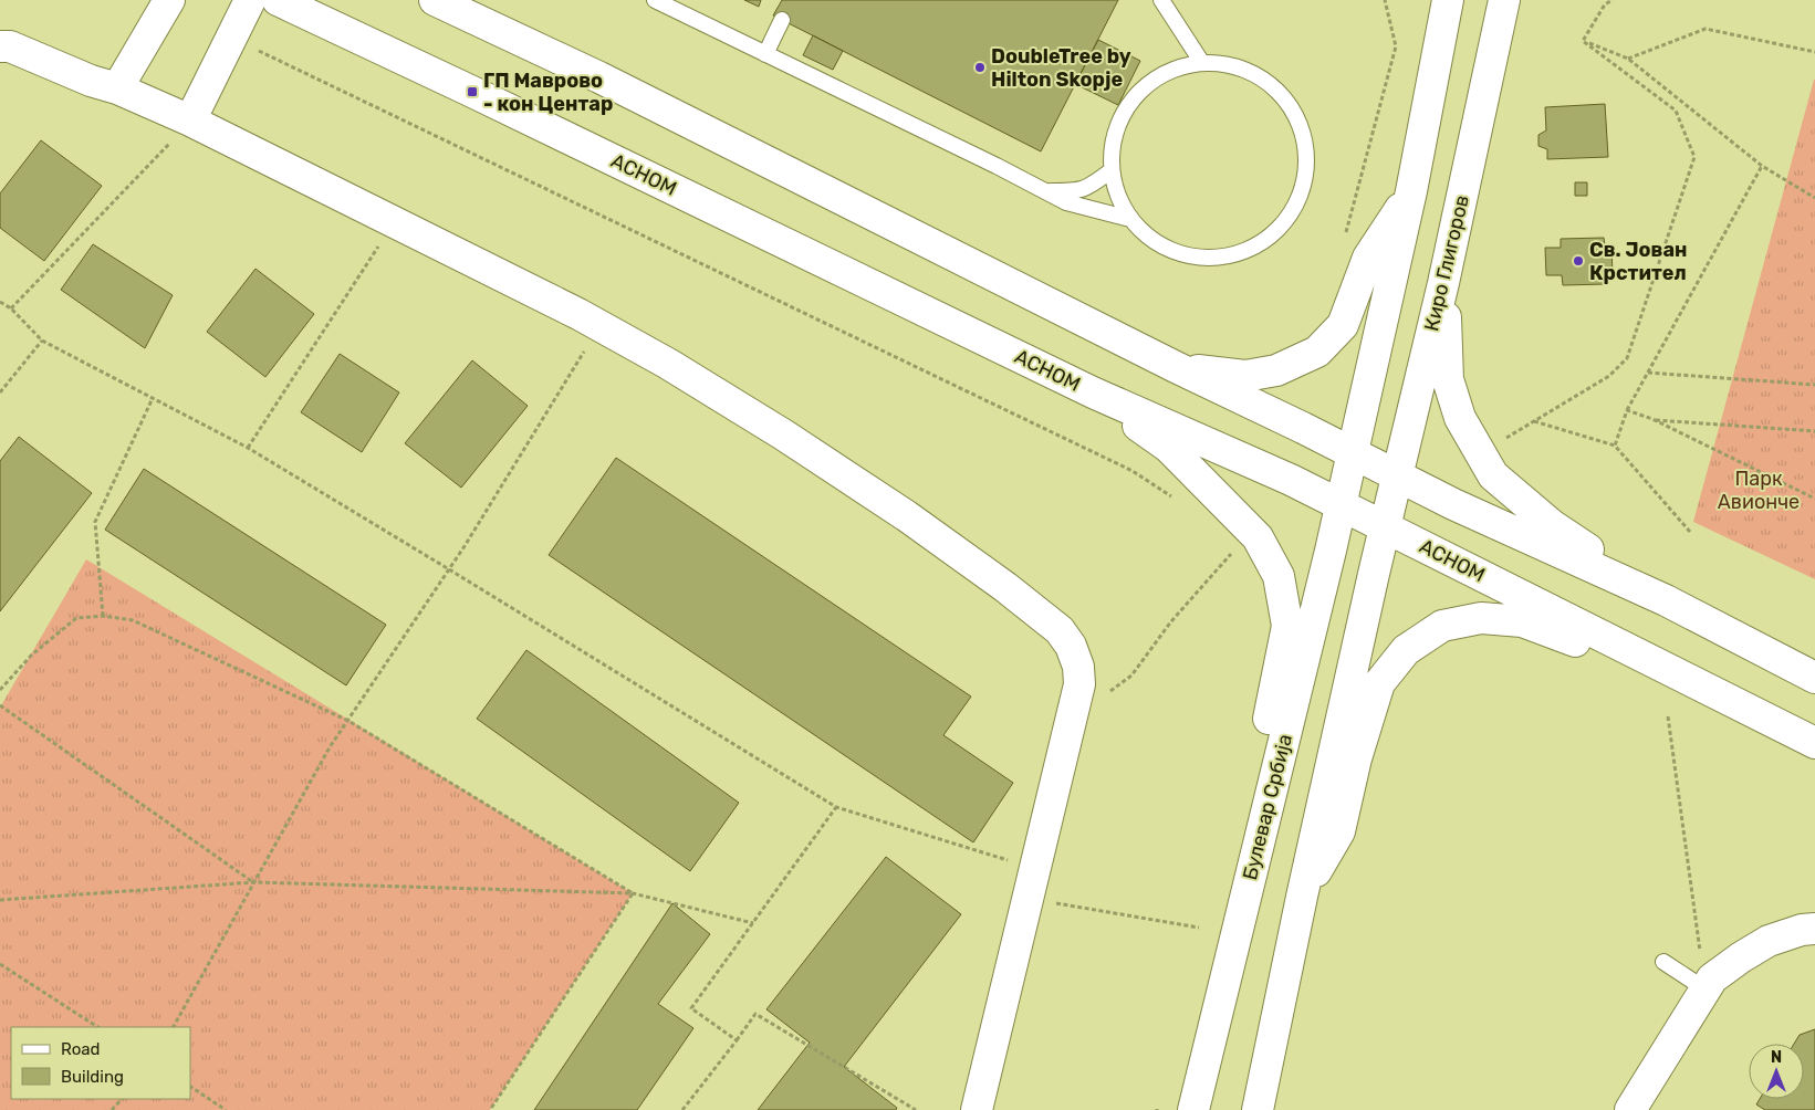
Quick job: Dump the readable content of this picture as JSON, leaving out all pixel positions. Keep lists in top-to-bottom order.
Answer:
{
  "streets": {
    "street": ["АСНОМ", "Киро Глигоров", "Булевар Србија"]
  },
  "crossings": [
    ["АСНОМ", "Киро Глигоров"],
    ["АСНОМ", "Булевар Србија"]
  ],
  "parks": ["Парк Авионче"],
  "places": {
    "other": ["DoubleTree by Hilton Skopje", "Св. Јован Крстител"],
    "transit": ["ГП Маврово - кон Центар"]
  },
  "legend": ["Road", "Building"],
  "north": "top"
}
